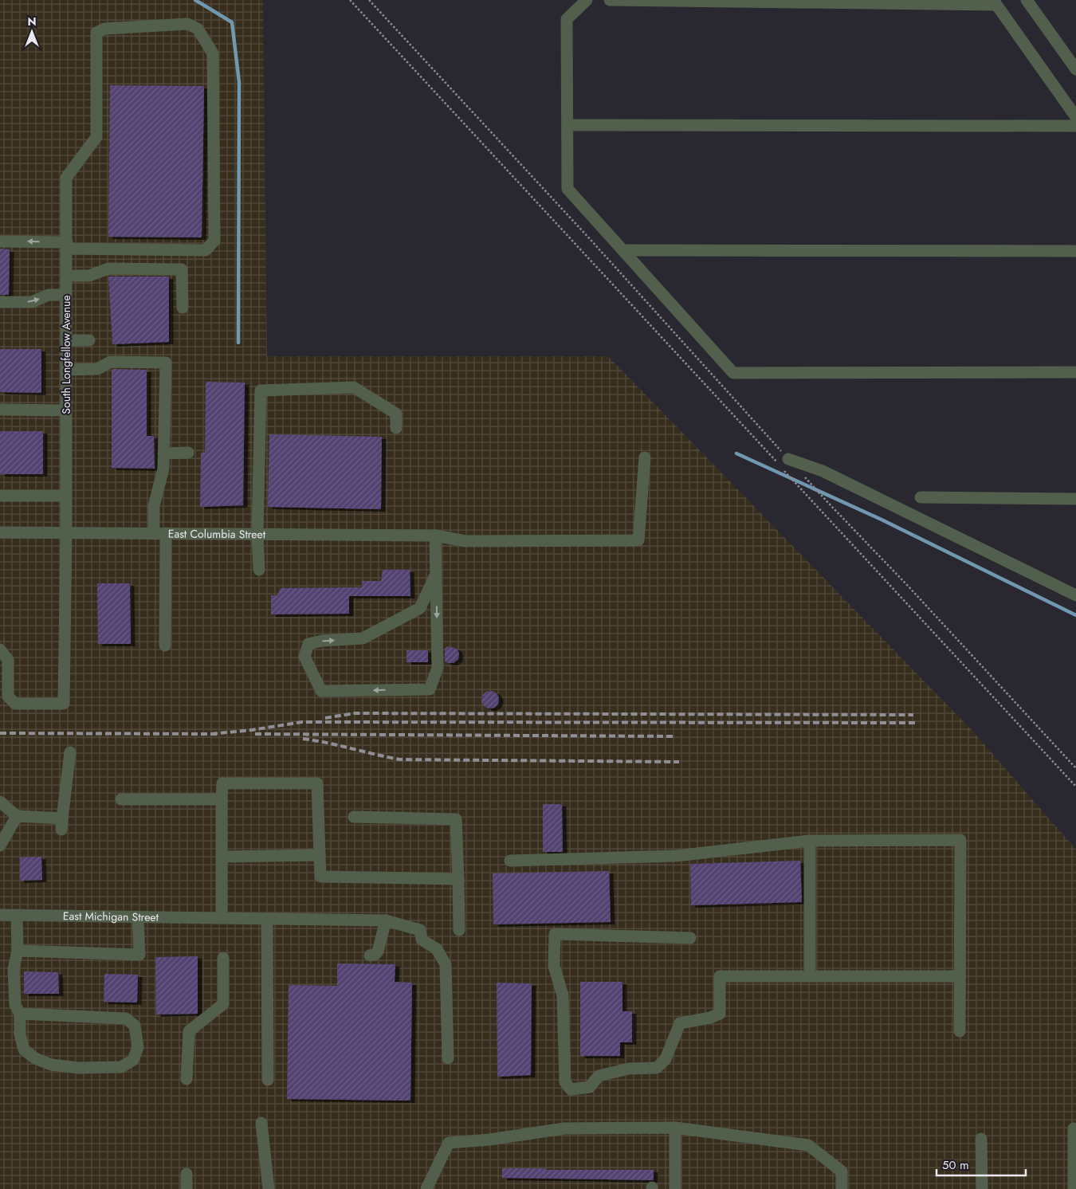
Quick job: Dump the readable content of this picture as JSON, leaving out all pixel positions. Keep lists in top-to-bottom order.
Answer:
{
  "streets": {
    "street": ["South Longfellow Avenue", "East Columbia Street", "East Michigan Street"]
  },
  "crossings": [
    ["South Longfellow Avenue", "East Columbia Street"]
  ],
  "scale_bar": "50 m",
  "north": "top"
}
